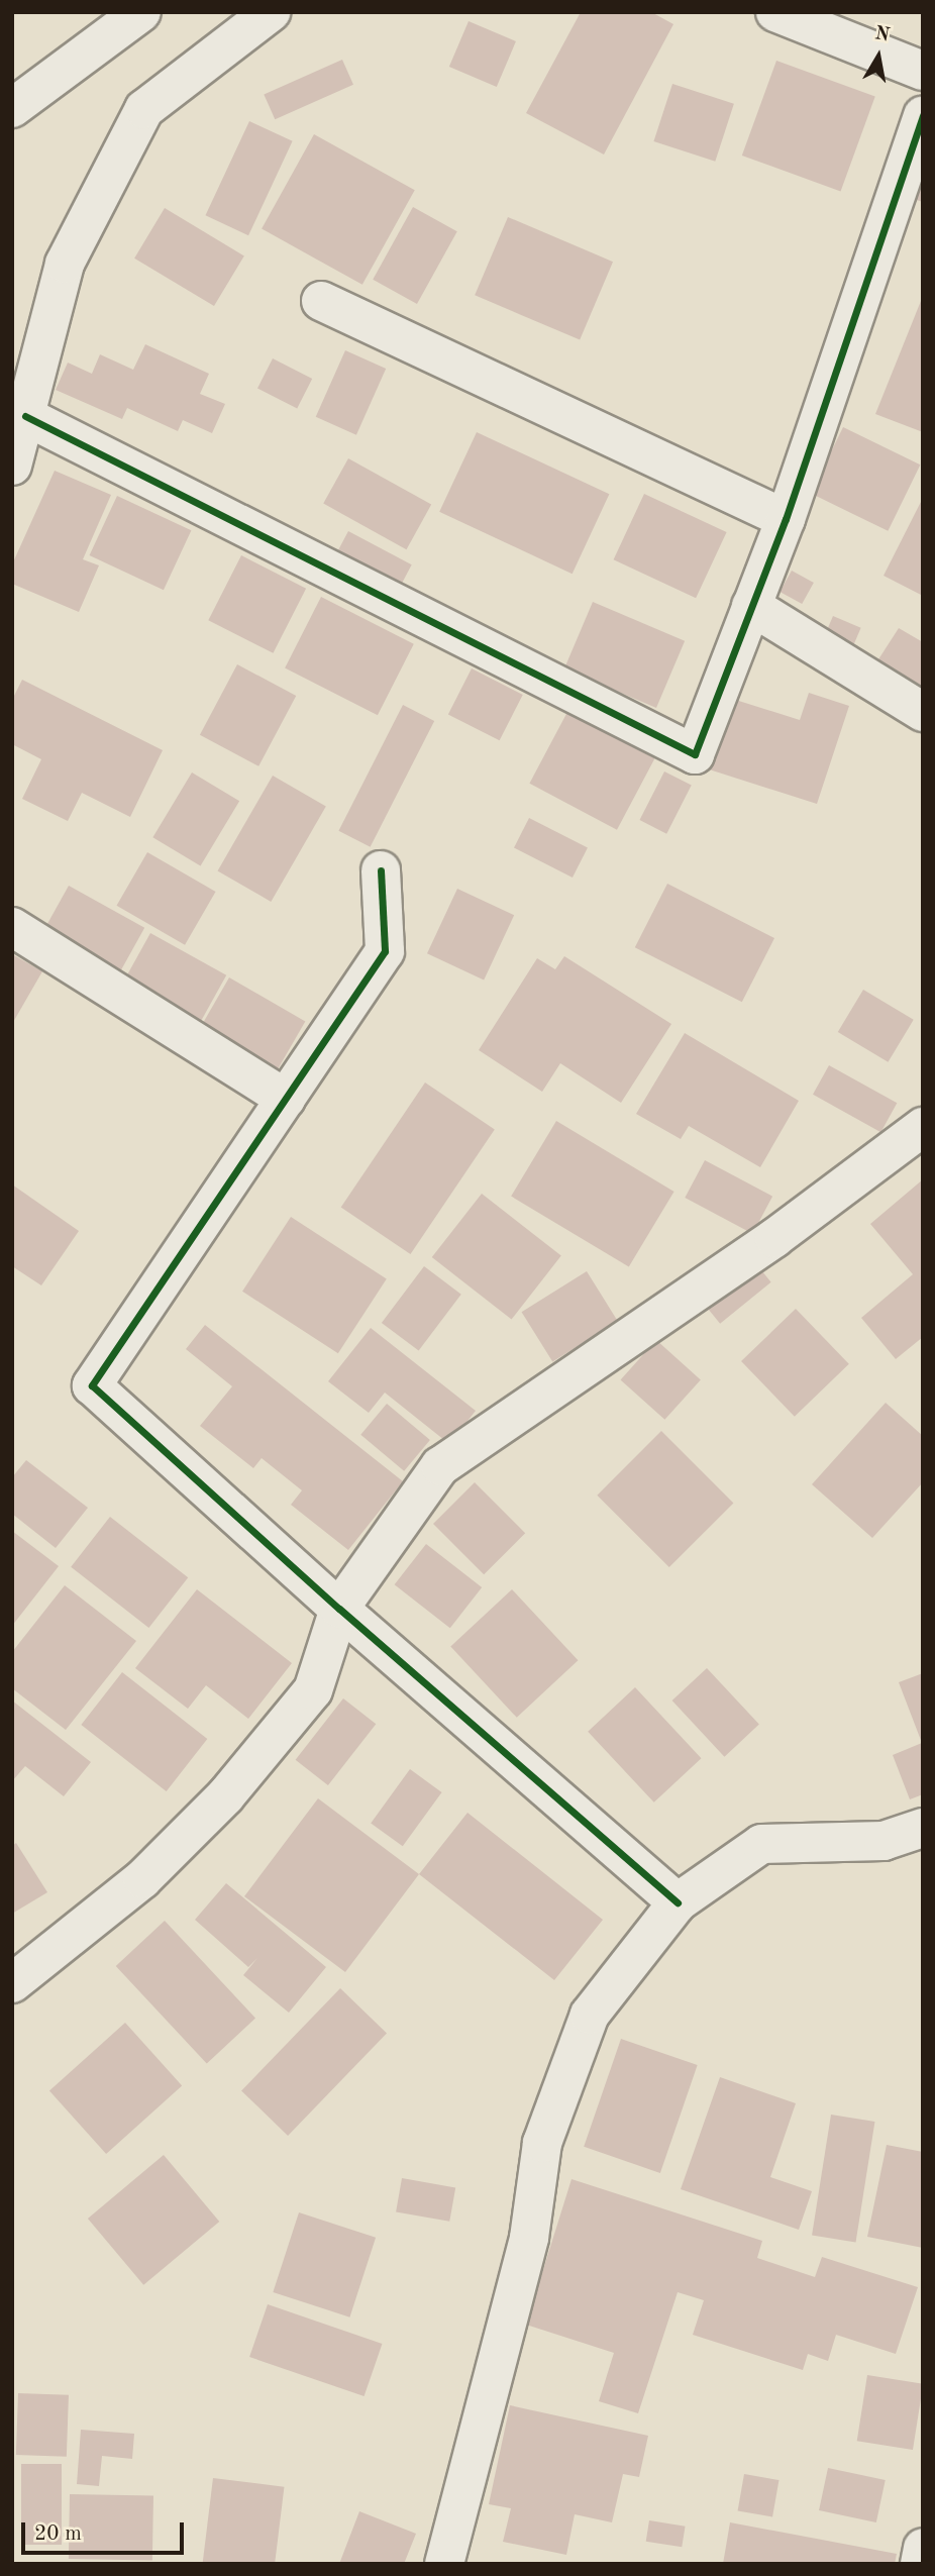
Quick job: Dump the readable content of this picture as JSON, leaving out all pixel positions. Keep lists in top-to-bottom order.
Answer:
{
  "scale_bar": "20 m",
  "north": "top"
}
